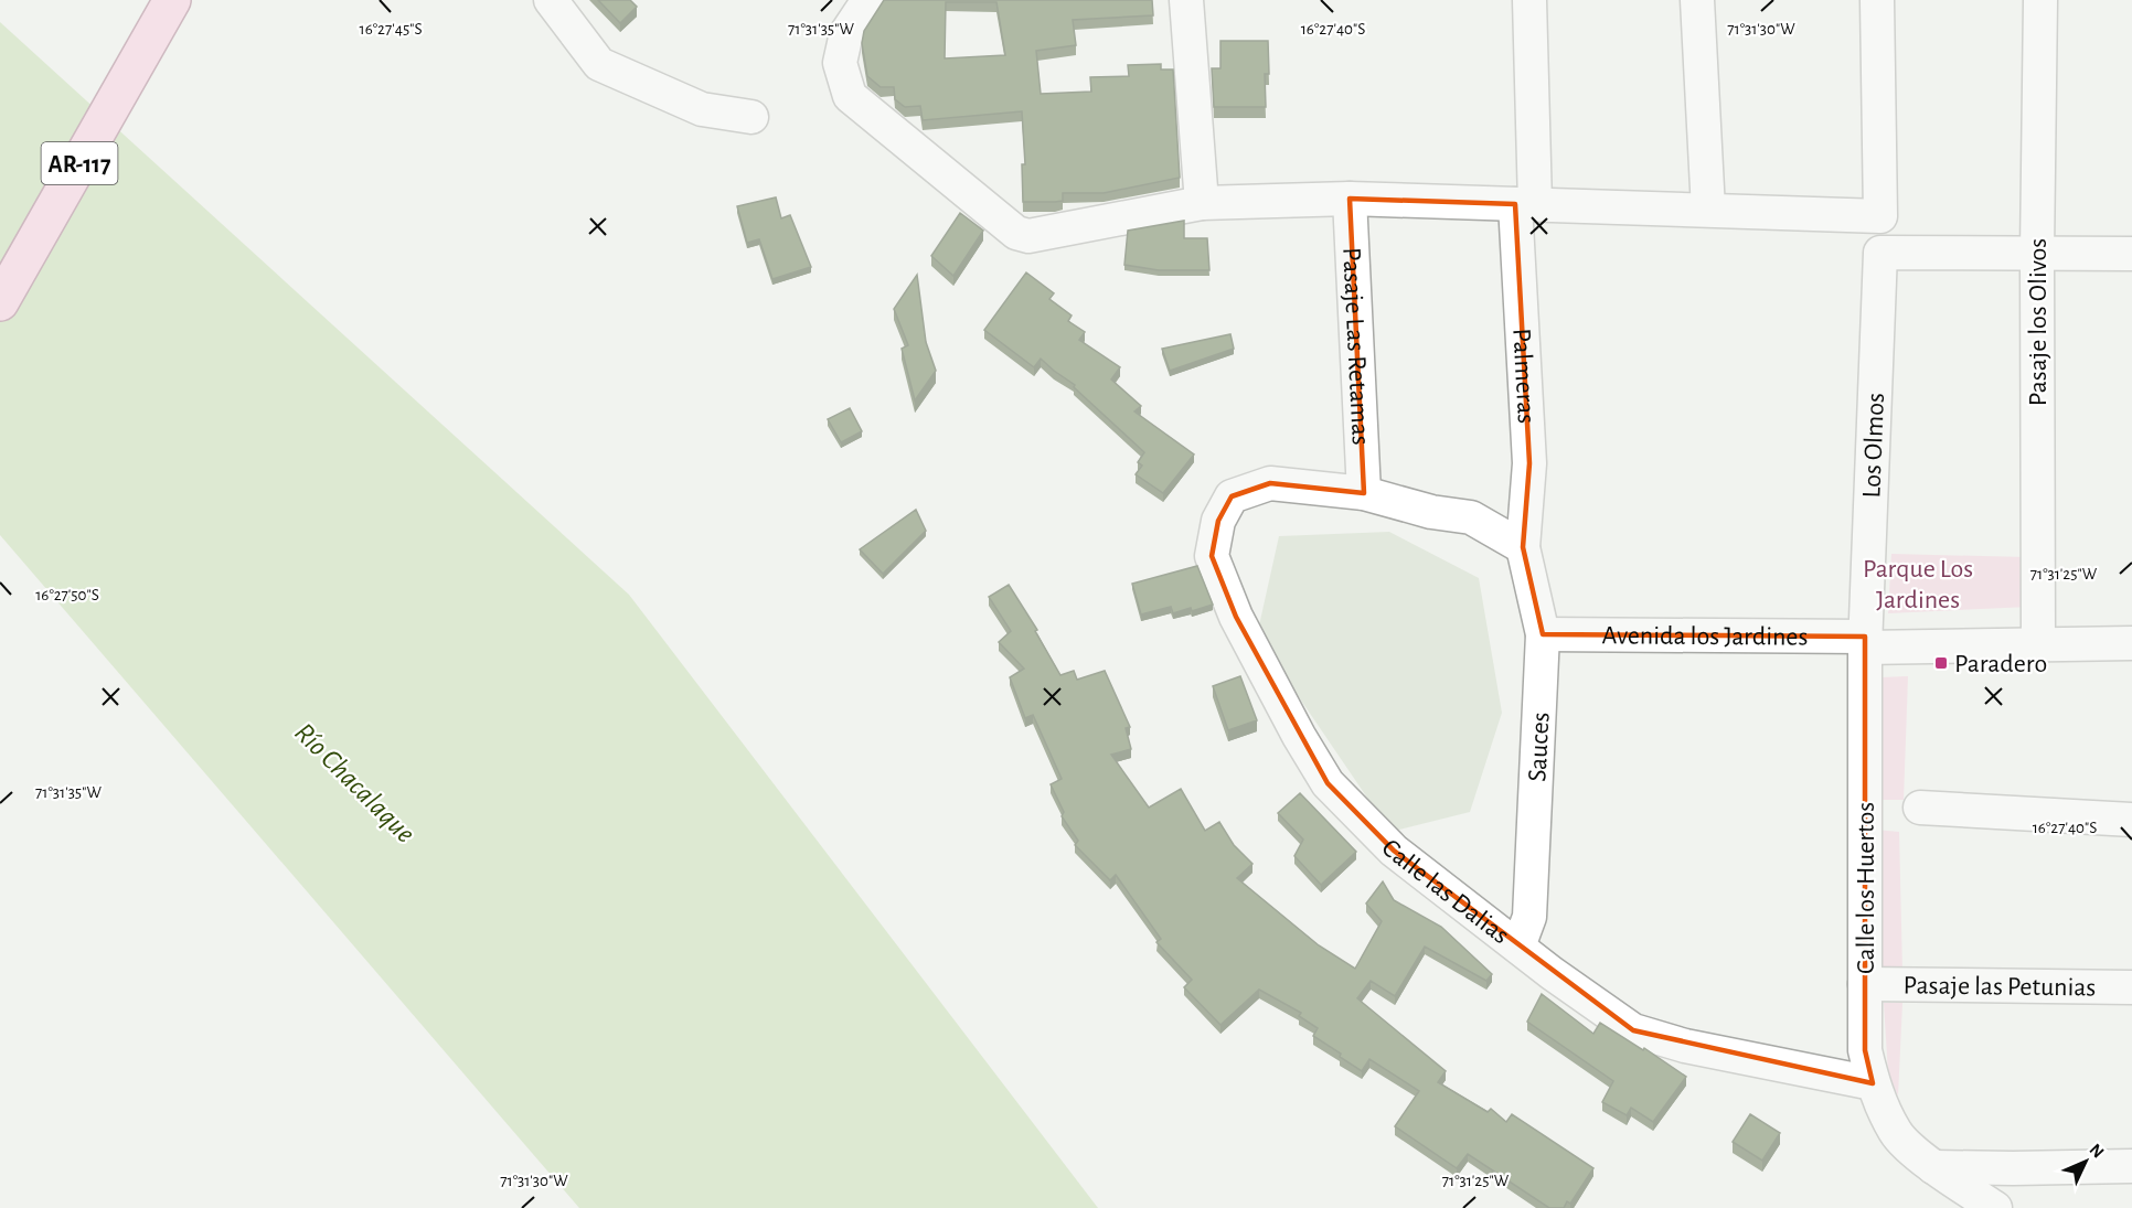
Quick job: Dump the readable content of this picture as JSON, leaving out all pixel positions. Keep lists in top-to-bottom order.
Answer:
{
  "streets": {
    "main road": ["AR-117"],
    "street": [
      "Pasaje los Olivos",
      "Pasaje Las Retamas",
      "Palmeras",
      "Los Olmos",
      "Avenida los Jardines",
      "Sauces",
      "Calle los Huertos",
      "Calle las Dalias",
      "Pasaje las Petunias"
    ]
  },
  "crossings": [
    ["Pasaje los Olivos", "Los Olmos"],
    ["Pasaje los Olivos", "Avenida los Jardines"],
    ["Pasaje Las Retamas", "Calle las Dalias"],
    ["Palmeras", "Sauces"],
    ["Los Olmos", "Avenida los Jardines"],
    ["Los Olmos", "Calle los Huertos"],
    ["Avenida los Jardines", "Sauces"],
    ["Avenida los Jardines", "Calle los Huertos"],
    ["Sauces", "Calle las Dalias"],
    ["Calle los Huertos", "Calle las Dalias"],
    ["Calle los Huertos", "Pasaje las Petunias"]
  ],
  "water": ["Río Chacalaque"],
  "parks": ["Parque Los Jardines"],
  "places": {
    "transit": ["Paradero"]
  },
  "north": "top right",
  "coordinates": [
    "71°31'35\"W",
    "71°31'30\"W",
    "16°27'45\"S",
    "16°27'40\"S",
    "71°31'25\"W",
    "16°27'50\"S"
  ]
}
